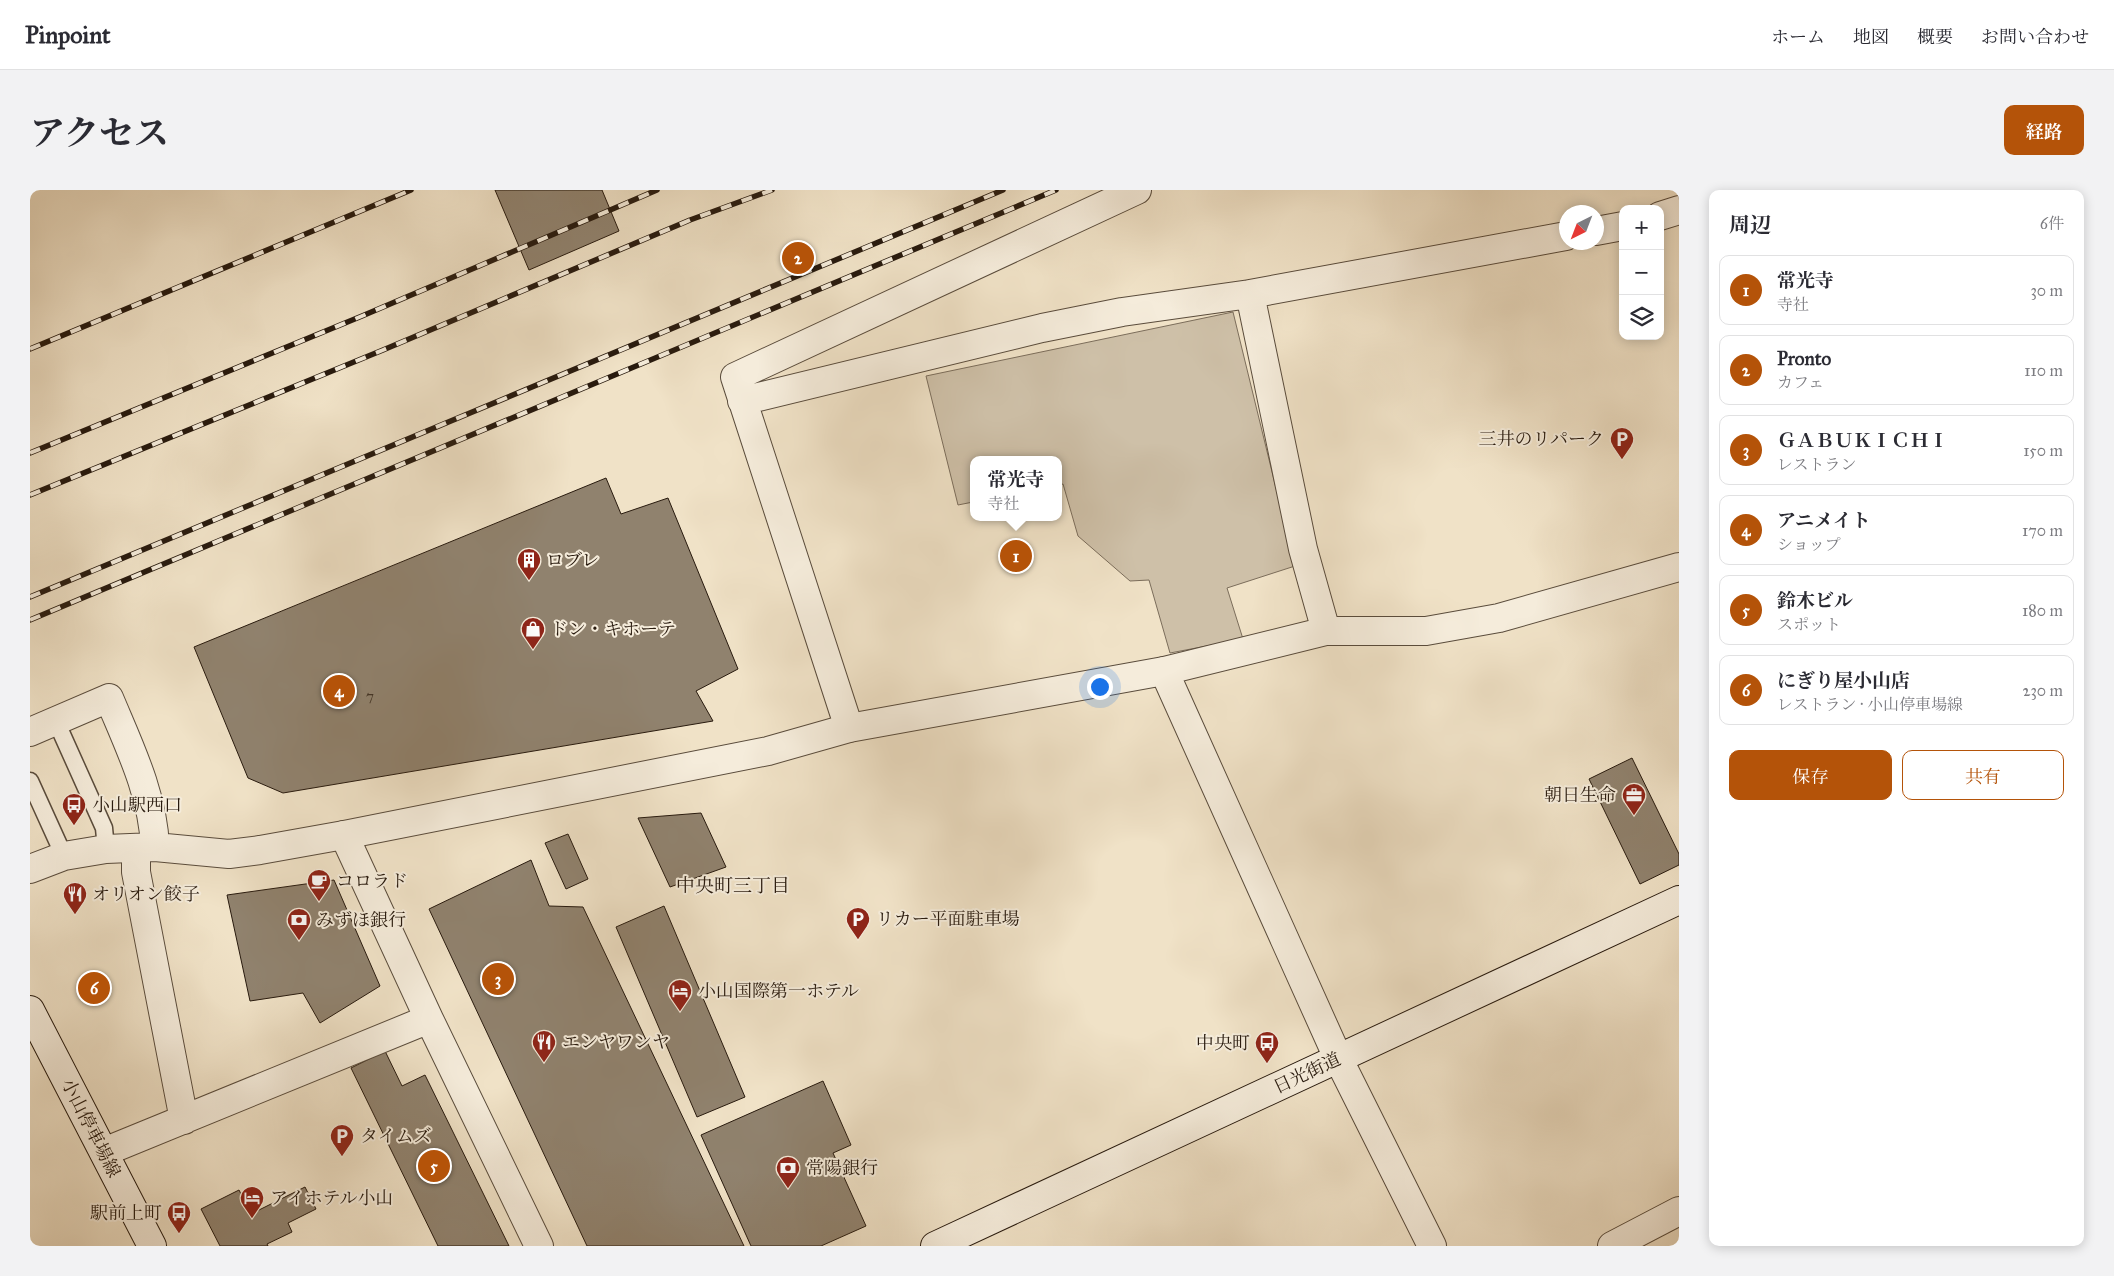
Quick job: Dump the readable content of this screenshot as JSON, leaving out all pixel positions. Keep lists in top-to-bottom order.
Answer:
{
  "streets": {
    "street": ["日光街道", "小山停車場線"]
  },
  "districts": ["中央町三丁目"],
  "places": {
    "parking": ["三井のリパーク", "リカー平面駐車場", "タイムズ"],
    "building": ["ロブレ"],
    "shop": ["ドン・キホーテ"],
    "office": ["朝日生命"],
    "bus stop": ["小山駅西口", "中央町", "駅前上町"],
    "cafe": ["コロラド"],
    "restaurant": ["オリオン餃子", "エンヤワンヤ"],
    "bank": ["みずほ銀行", "常陽銀行"],
    "hotel": ["小山国際第一ホテル", "アイホテル小山"]
  },
  "house_numbers": ["7"],
  "north": "bottom left",
  "page": {
    "header": "Pinpoint",
    "nav": [
      "ホーム",
      "地図",
      "概要",
      "お問い合わせ"
    ],
    "title": "アクセス",
    "buttons": [
      "経路",
      ["保存", "共有"]
    ],
    "heading": ["周辺", "6件"],
    "map_buttons": ["+", "−"],
    "pins": [
      "2",
      "1",
      "4",
      "3",
      "6",
      "5"
    ],
    "list": [
      {
        "mark": "1",
        "name": "常光寺",
        "note": "寺社",
        "value": "30 m"
      },
      {
        "mark": "2",
        "name": "Pronto",
        "note": "カフェ",
        "value": "110 m"
      },
      {
        "mark": "3",
        "name": "ＧＡＢＵＫＩＣＨＩ",
        "note": "レストラン",
        "value": "150 m"
      },
      {
        "mark": "4",
        "name": "アニメイト",
        "note": "ショップ",
        "value": "170 m"
      },
      {
        "mark": "5",
        "name": "鈴木ビル",
        "note": "スポット",
        "value": "180 m"
      },
      {
        "mark": "6",
        "name": "にぎり屋小山店",
        "note": "レストラン · 小山停車場線",
        "value": "230 m"
      }
    ],
    "popup": ["常光寺", "寺社"]
  }
}
